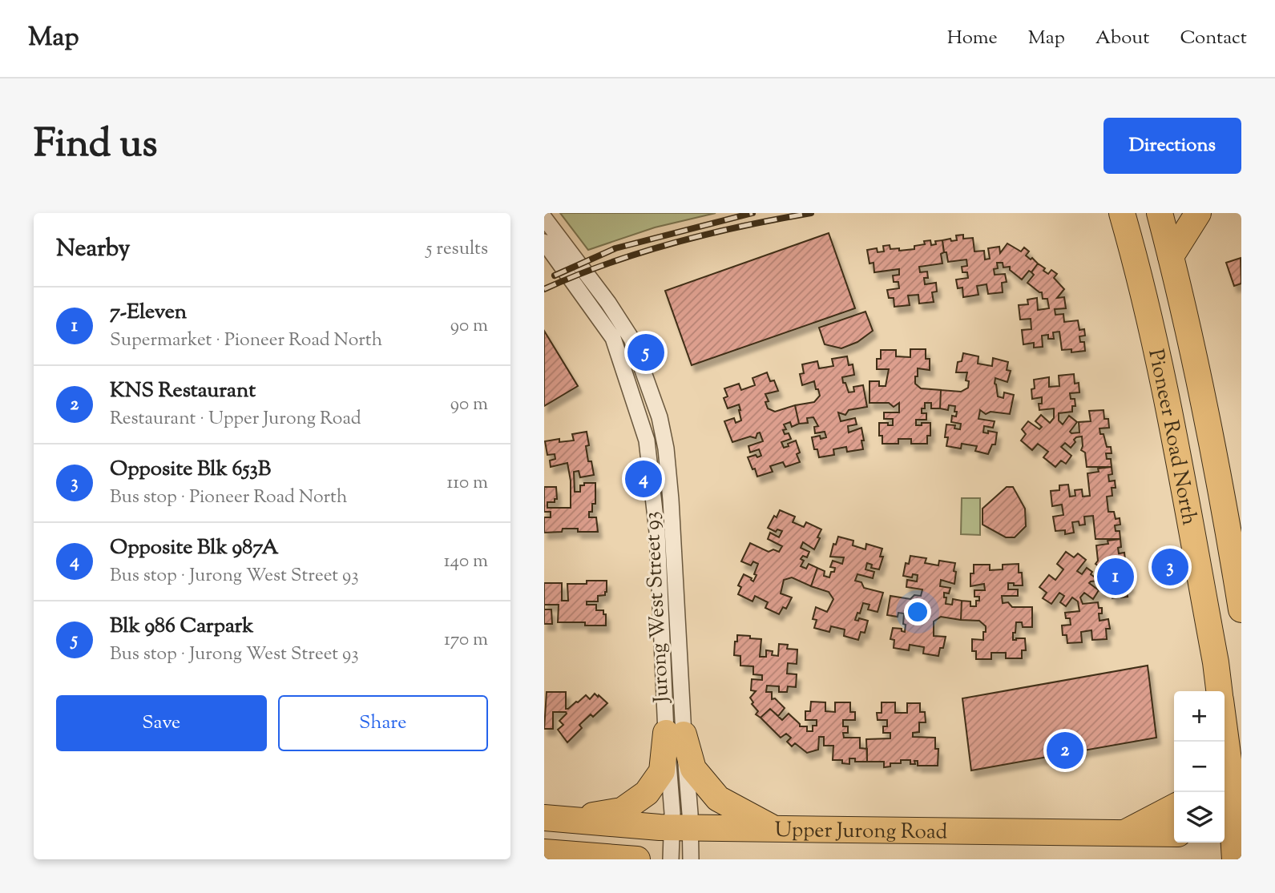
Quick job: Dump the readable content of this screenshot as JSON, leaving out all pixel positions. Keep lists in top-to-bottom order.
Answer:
{
  "streets": {
    "main road": ["Pioneer Road North", "Upper Jurong Road"],
    "street": ["Jurong West Street 93"]
  },
  "crossings": [
    ["Jurong West Street 93", "Upper Jurong Road"]
  ],
  "page": {
    "header": "Map",
    "nav": [
      "Home",
      "Map",
      "About",
      "Contact"
    ],
    "title": "Find us",
    "buttons": [
      "Directions",
      ["Save", "Share"]
    ],
    "heading": ["Nearby", "5 results"],
    "list": [
      {
        "mark": "1",
        "name": "7-Eleven",
        "note": "Supermarket · Pioneer Road North",
        "value": "90 m"
      },
      {
        "mark": "2",
        "name": "KNS Restaurant",
        "note": "Restaurant · Upper Jurong Road",
        "value": "90 m"
      },
      {
        "mark": "3",
        "name": "Opposite Blk 653B",
        "note": "Bus stop · Pioneer Road North",
        "value": "110 m"
      },
      {
        "mark": "4",
        "name": "Opposite Blk 987A",
        "note": "Bus stop · Jurong West Street 93",
        "value": "140 m"
      },
      {
        "mark": "5",
        "name": "Blk 986 Carpark",
        "note": "Bus stop · Jurong West Street 93",
        "value": "170 m"
      }
    ],
    "pins": [
      "5",
      "4",
      "3",
      "1",
      "2"
    ],
    "map_buttons": ["+", "−"]
  }
}
